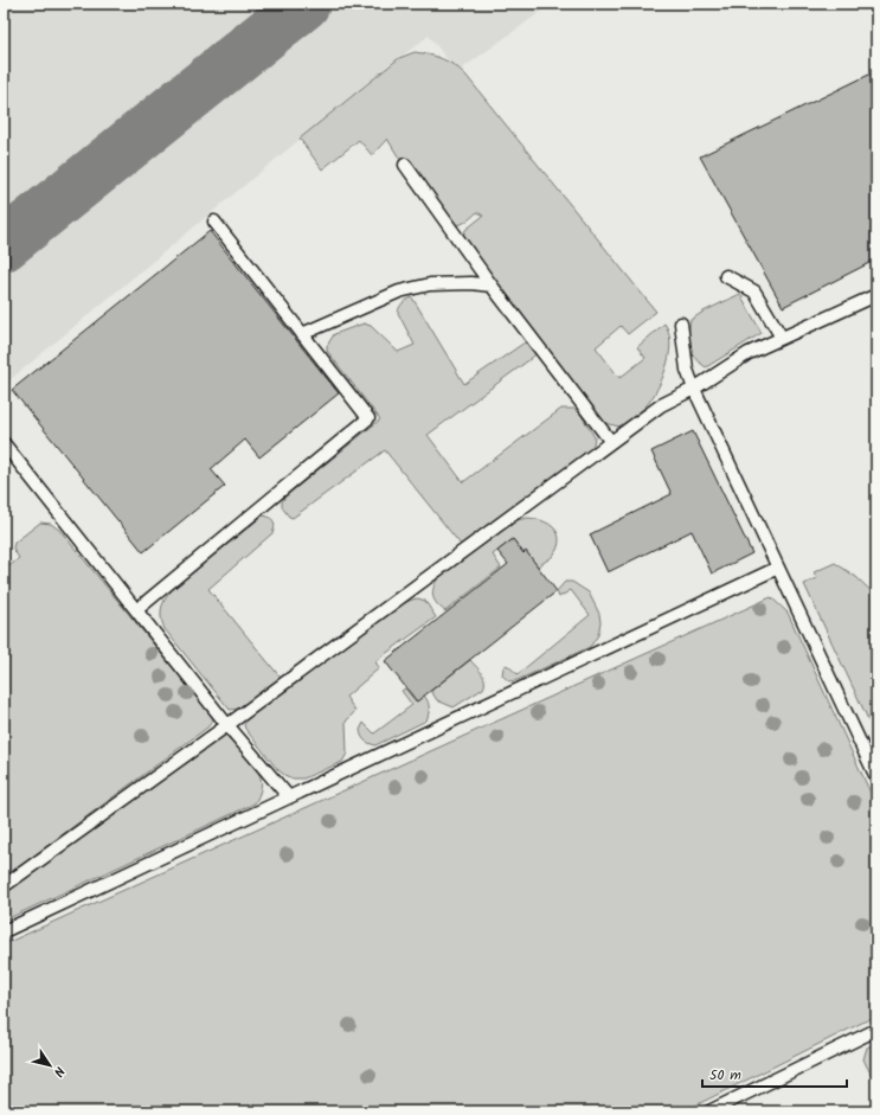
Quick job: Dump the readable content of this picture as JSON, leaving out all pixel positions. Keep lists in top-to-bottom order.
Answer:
{
  "scale_bar": "50 m",
  "north": "bottom right"
}
